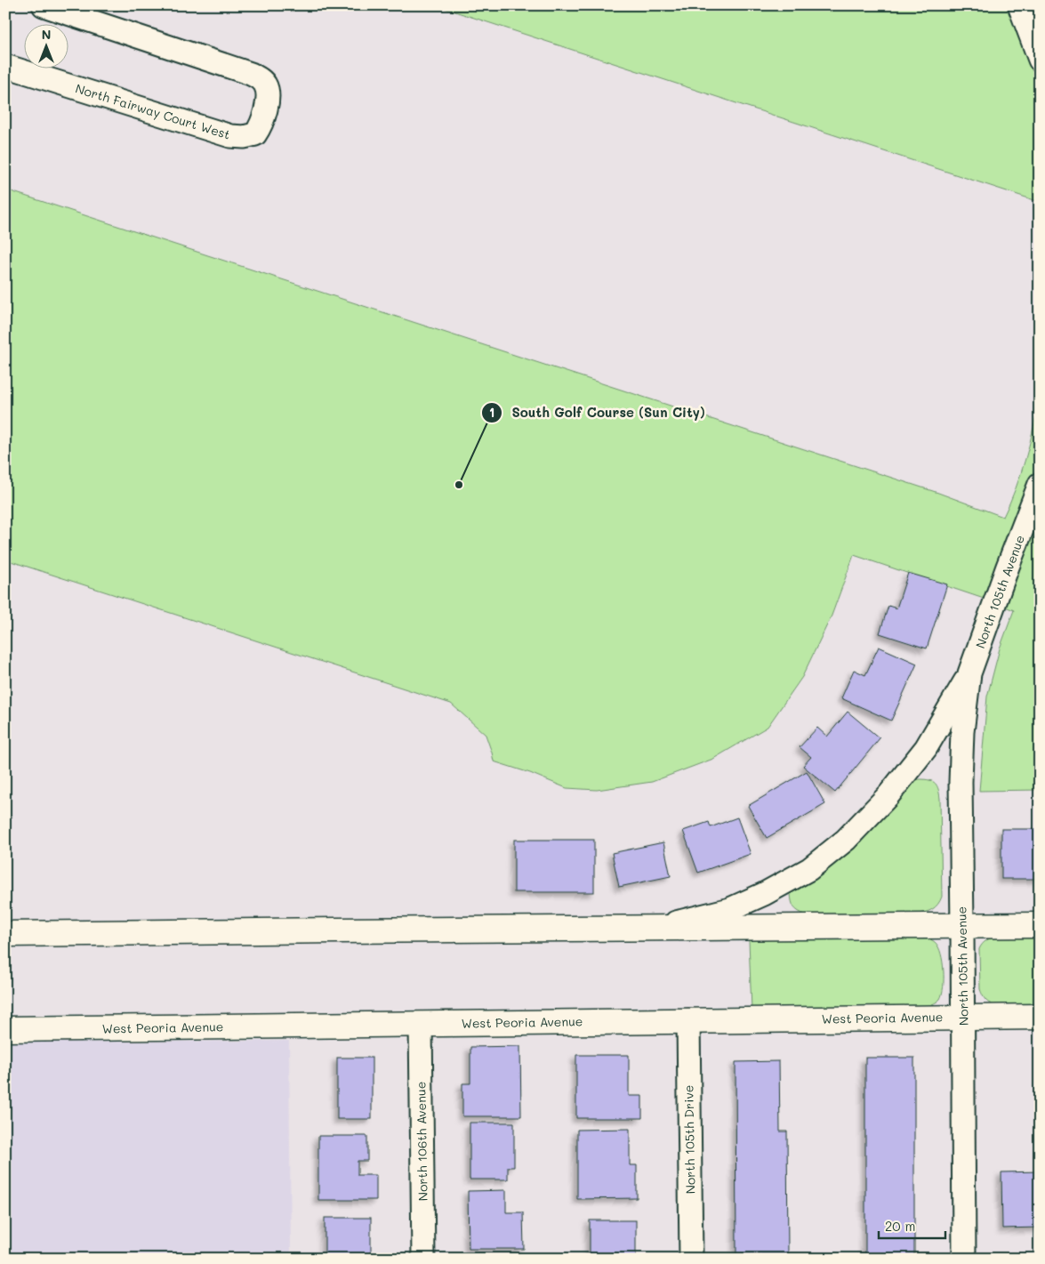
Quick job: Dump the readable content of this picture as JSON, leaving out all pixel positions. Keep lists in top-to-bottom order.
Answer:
{
  "streets": {
    "street": [
      "North Fairway Court West",
      "North 105th Avenue",
      "West Peoria Avenue",
      "North 105th Drive",
      "North 106th Avenue"
    ]
  },
  "crossings": [
    ["North 105th Avenue", "West Peoria Avenue"],
    ["West Peoria Avenue", "North 105th Drive"],
    ["West Peoria Avenue", "North 106th Avenue"]
  ],
  "places": ["South Golf Course (Sun City)"],
  "scale_bar": "20 m",
  "north": "top"
}
